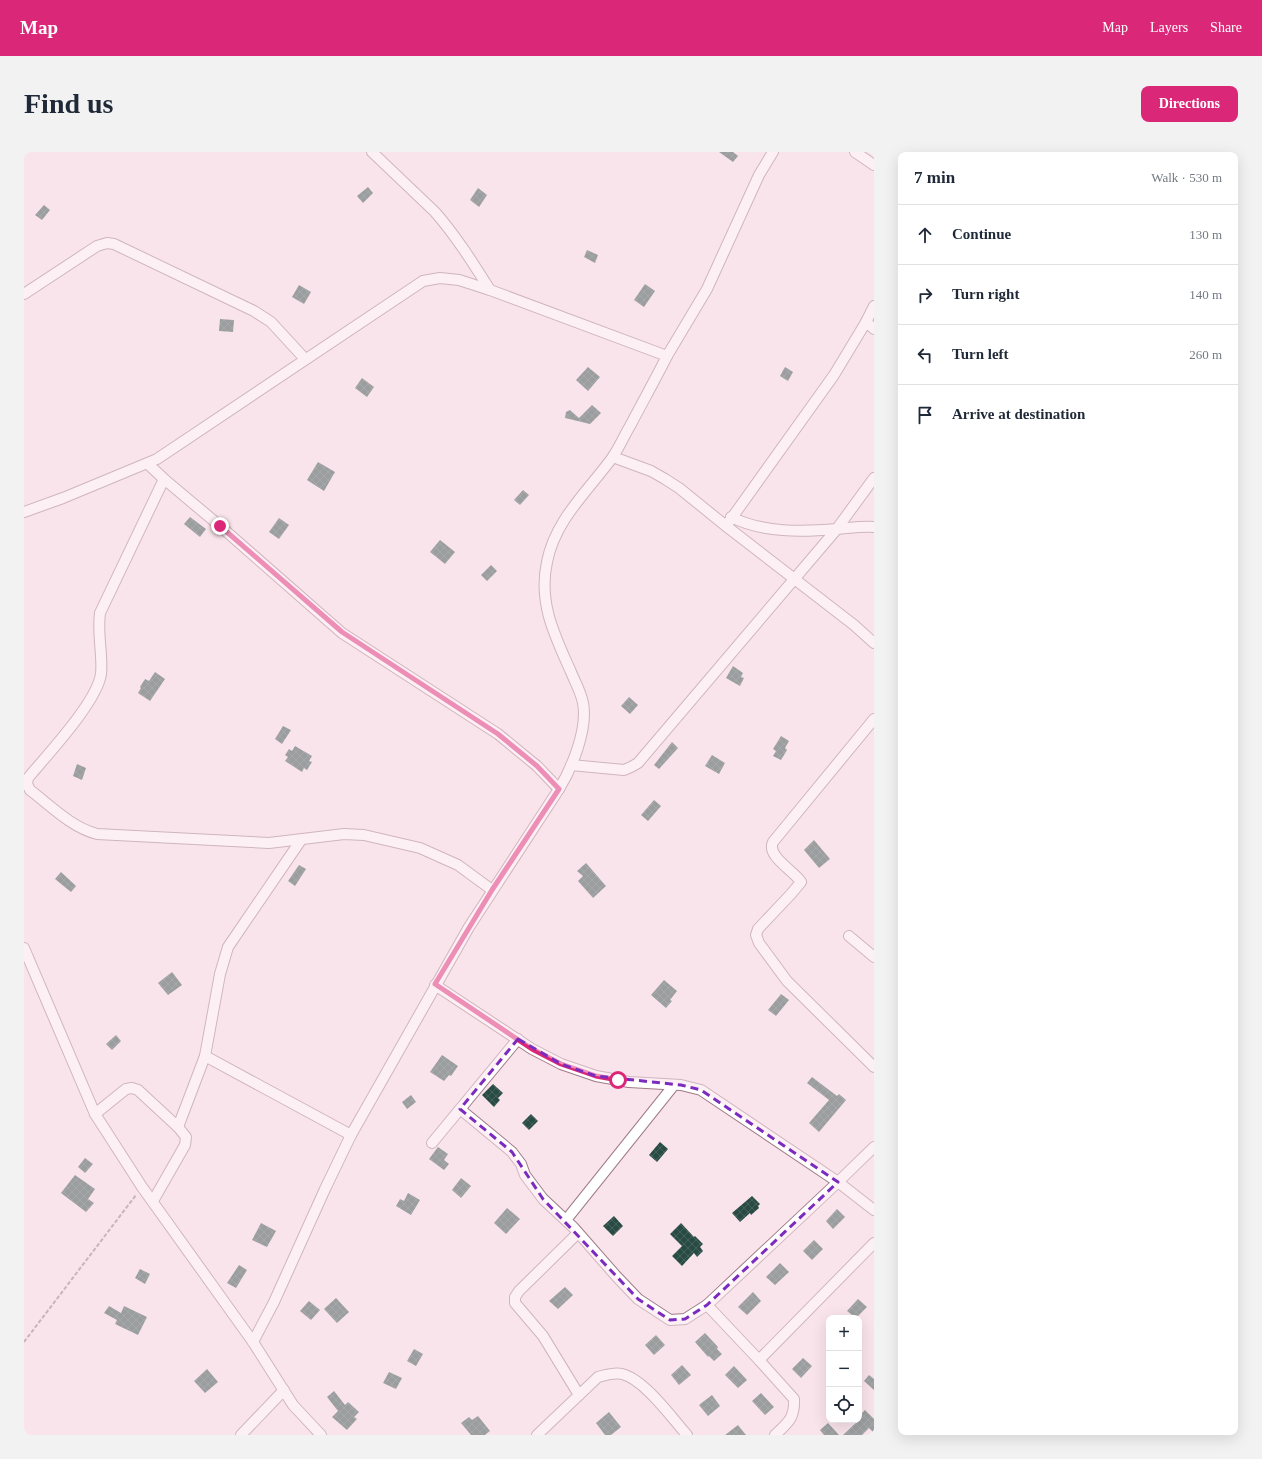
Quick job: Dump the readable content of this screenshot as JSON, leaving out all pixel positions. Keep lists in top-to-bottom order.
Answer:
{
  "page": {
    "header": "Map",
    "nav": ["Map", "Layers", "Share"],
    "buttons": "Directions",
    "title": "Find us",
    "heading": ["7 min", "Walk · 530 m"],
    "list": [
      ["Continue", "130 m"],
      ["Turn right", "140 m"],
      ["Turn left", "260 m"],
      "Arrive at destination"
    ],
    "map_buttons": ["+", "−"]
  }
}
